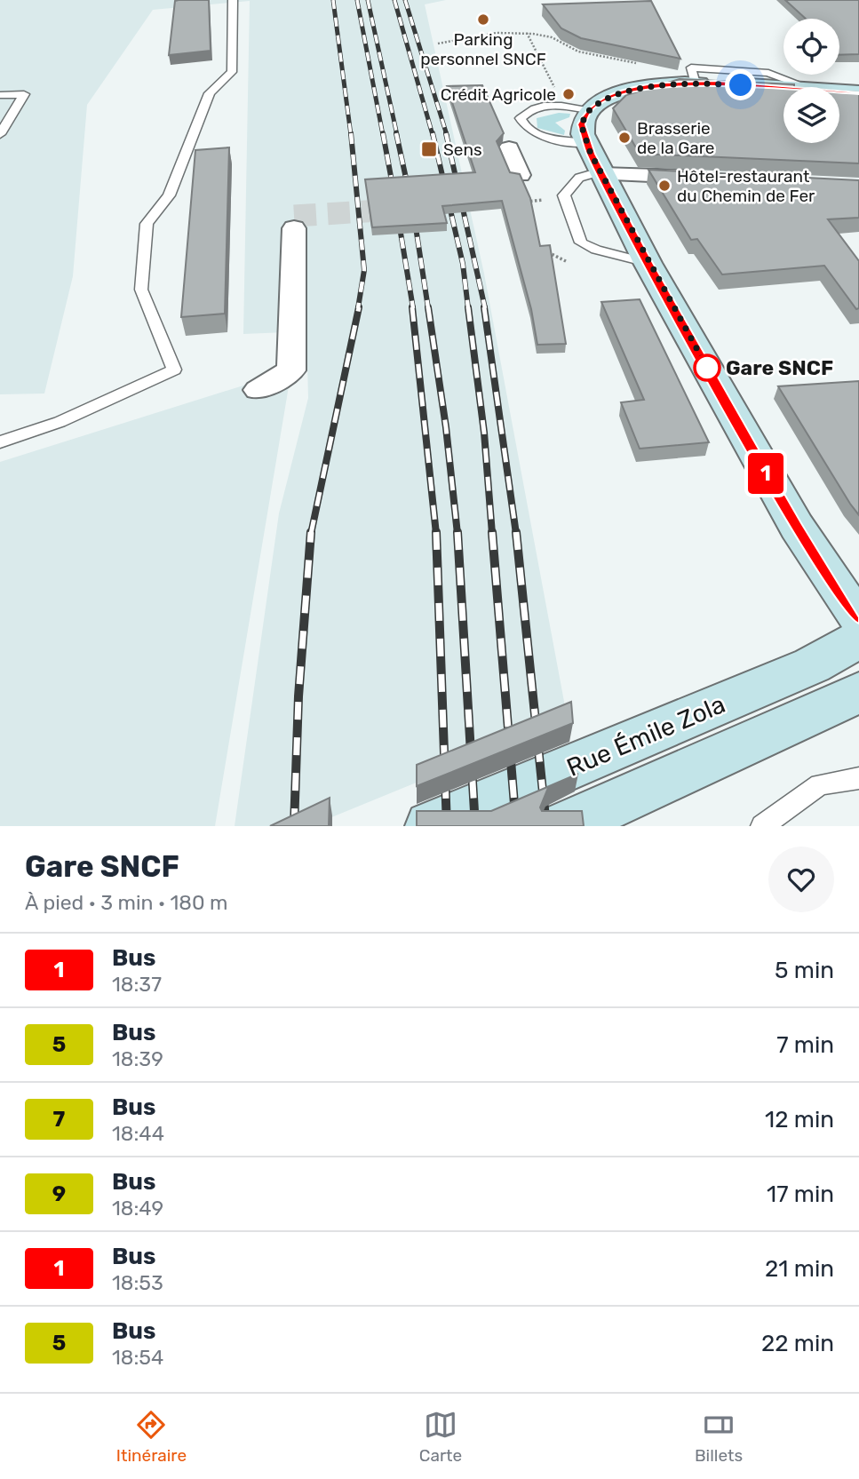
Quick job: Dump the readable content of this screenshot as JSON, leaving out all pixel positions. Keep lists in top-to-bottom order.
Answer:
{
  "streets": {
    "main road": ["Rue Émile Zola"]
  },
  "places": {
    "other": [
      "Parking personnel SNCF",
      "Crédit Agricole",
      "Brasserie de la Gare",
      "Hôtel-restaurant du Chemin de Fer",
      "Gare SNCF"
    ],
    "transit": ["Sens"]
  },
  "lines": ["bus line 1"],
  "page": {
    "on_map": "1",
    "heading": ["Gare SNCF", "À pied · 3 min · 180 m"],
    "list": [
      {
        "mark": "1",
        "name": "Bus",
        "note": "18:37",
        "value": "5 min"
      },
      {
        "mark": "5",
        "name": "Bus",
        "note": "18:39",
        "value": "7 min"
      },
      {
        "mark": "7",
        "name": "Bus",
        "note": "18:44",
        "value": "12 min"
      },
      {
        "mark": "9",
        "name": "Bus",
        "note": "18:49",
        "value": "17 min"
      },
      {
        "mark": "1",
        "name": "Bus",
        "note": "18:53",
        "value": "21 min"
      },
      {
        "mark": "5",
        "name": "Bus",
        "note": "18:54",
        "value": "22 min"
      }
    ],
    "tabs": ["Itinéraire", "Carte", "Billets"]
  }
}
